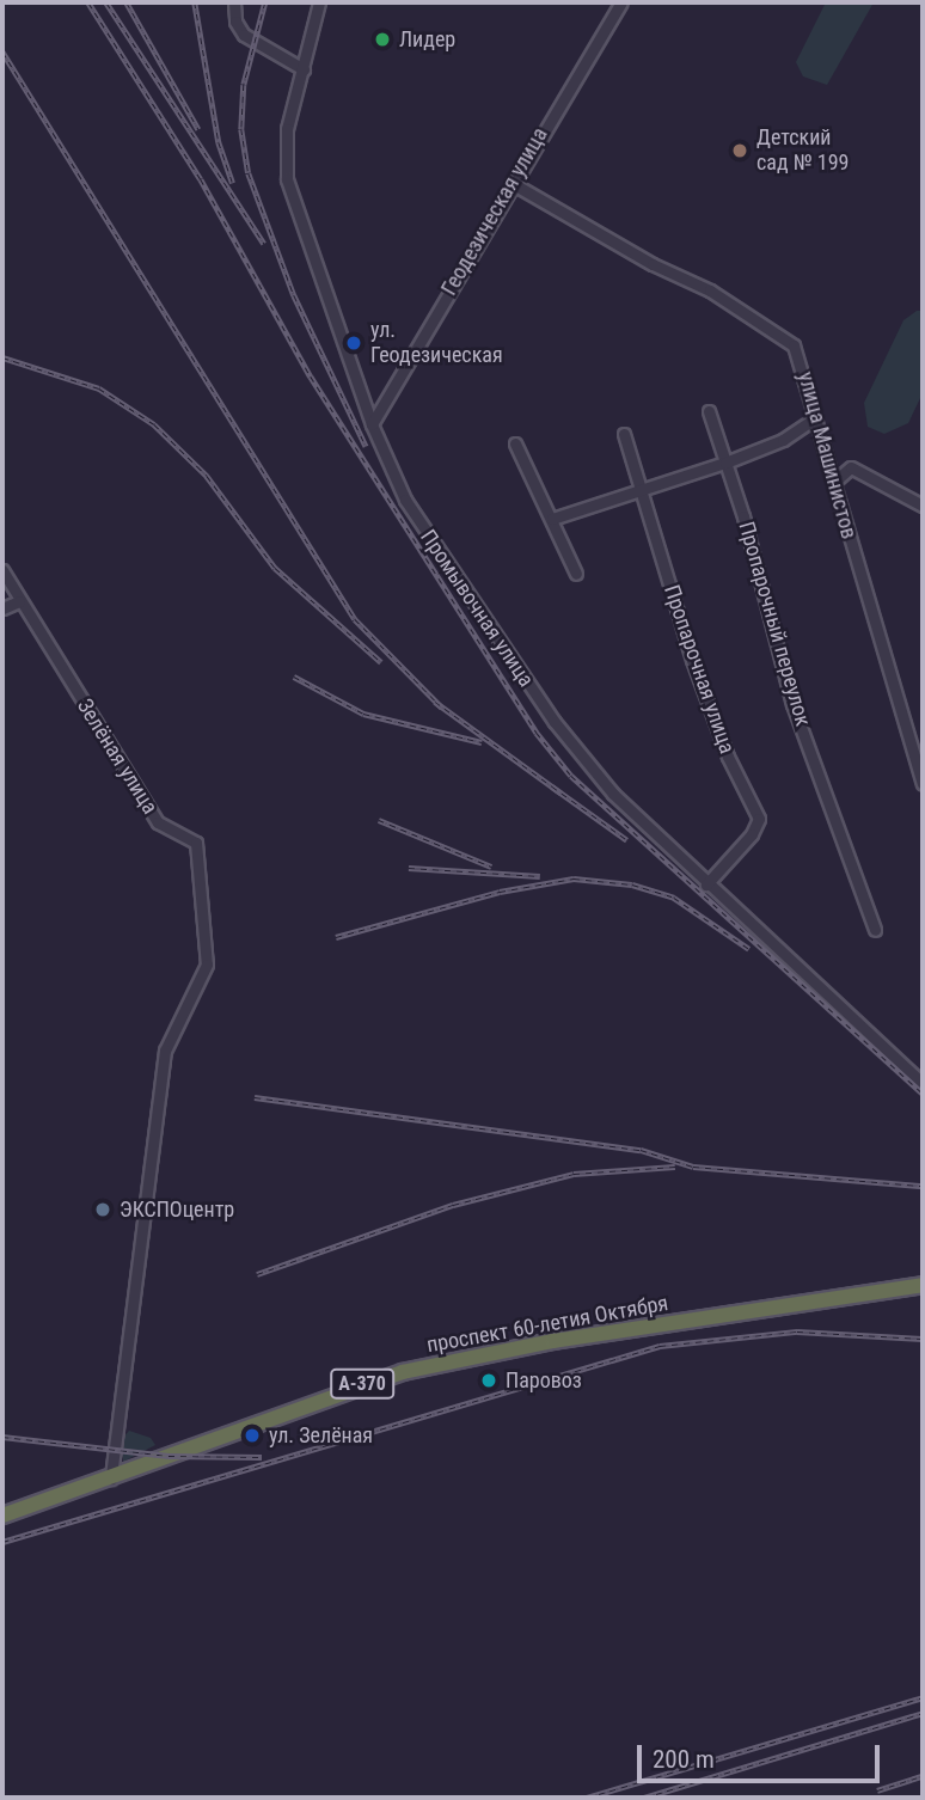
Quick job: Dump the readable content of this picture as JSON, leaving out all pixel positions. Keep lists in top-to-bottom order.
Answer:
{
  "streets": {
    "highway": ["проспект 60-летия Октября", "А-370"],
    "street": [
      "Геодезическая улица",
      "улица Машинистов",
      "Промывочная улица",
      "Пропарочный переулок",
      "Пропарочная улица",
      "Зелёная улица"
    ]
  },
  "crossings": [
    ["Геодезическая улица", "улица Машинистов"],
    ["Геодезическая улица", "Промывочная улица"],
    ["Промывочная улица", "Пропарочная улица"],
    ["Зелёная улица", "проспект 60-летия Октября"]
  ],
  "places": [
    "Лидер",
    "Детский сад № 199",
    "ул. Геодезическая",
    "ЭКСПОцентр",
    "Паровоз",
    "ул. Зелёная"
  ],
  "scale_bar": "200 m"
}
